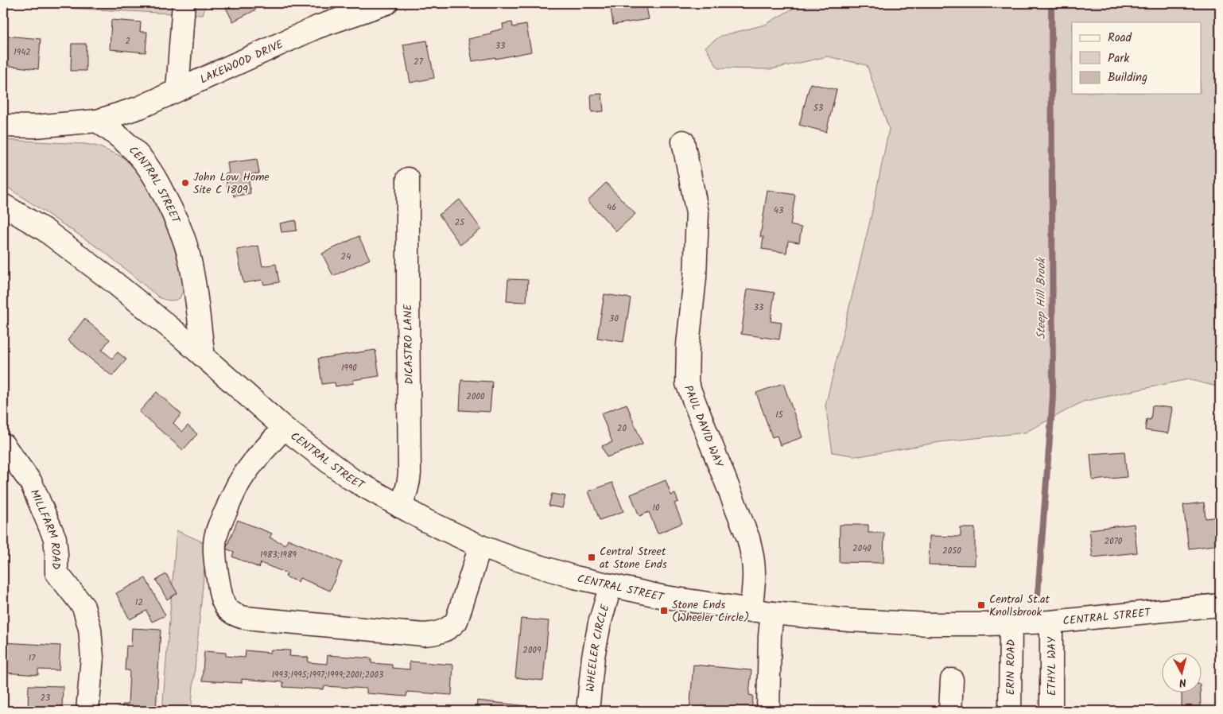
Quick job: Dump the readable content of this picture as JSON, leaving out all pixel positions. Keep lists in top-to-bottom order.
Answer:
{
  "streets": {
    "street": [
      "LAKEWOOD DRIVE",
      "CENTRAL STREET",
      "DICASTRO LANE",
      "PAUL DAVID WAY",
      "MILLFARM ROAD",
      "WHEELER CIRCLE",
      "ETHYL WAY",
      "ERIN ROAD"
    ]
  },
  "crossings": [
    ["LAKEWOOD DRIVE", "CENTRAL STREET"],
    ["CENTRAL STREET", "DICASTRO LANE"],
    ["CENTRAL STREET", "PAUL DAVID WAY"],
    ["CENTRAL STREET", "WHEELER CIRCLE"],
    ["CENTRAL STREET", "ETHYL WAY"],
    ["CENTRAL STREET", "ERIN ROAD"]
  ],
  "water": ["Steep Hill Brook"],
  "places": {
    "other": ["John Low Home Site C 1809"],
    "transit": ["Central Street at Stone Ends", "Central St.at Knollsbrook", "Stone Ends (Wheeler Circle)"]
  },
  "house_numbers": [
    "2",
    "33",
    "1942",
    "27",
    "53",
    "46",
    "43",
    "25",
    "24",
    "33",
    "30",
    "1990",
    "2000",
    "15",
    "20",
    "10",
    "2070",
    "2040",
    "2050",
    "1983;1989",
    "12",
    "2009",
    "17",
    "1993;1995;1997;1999;2001;2003",
    "23"
  ],
  "legend": ["Road", "Park", "Building"],
  "north": "bottom"
}
